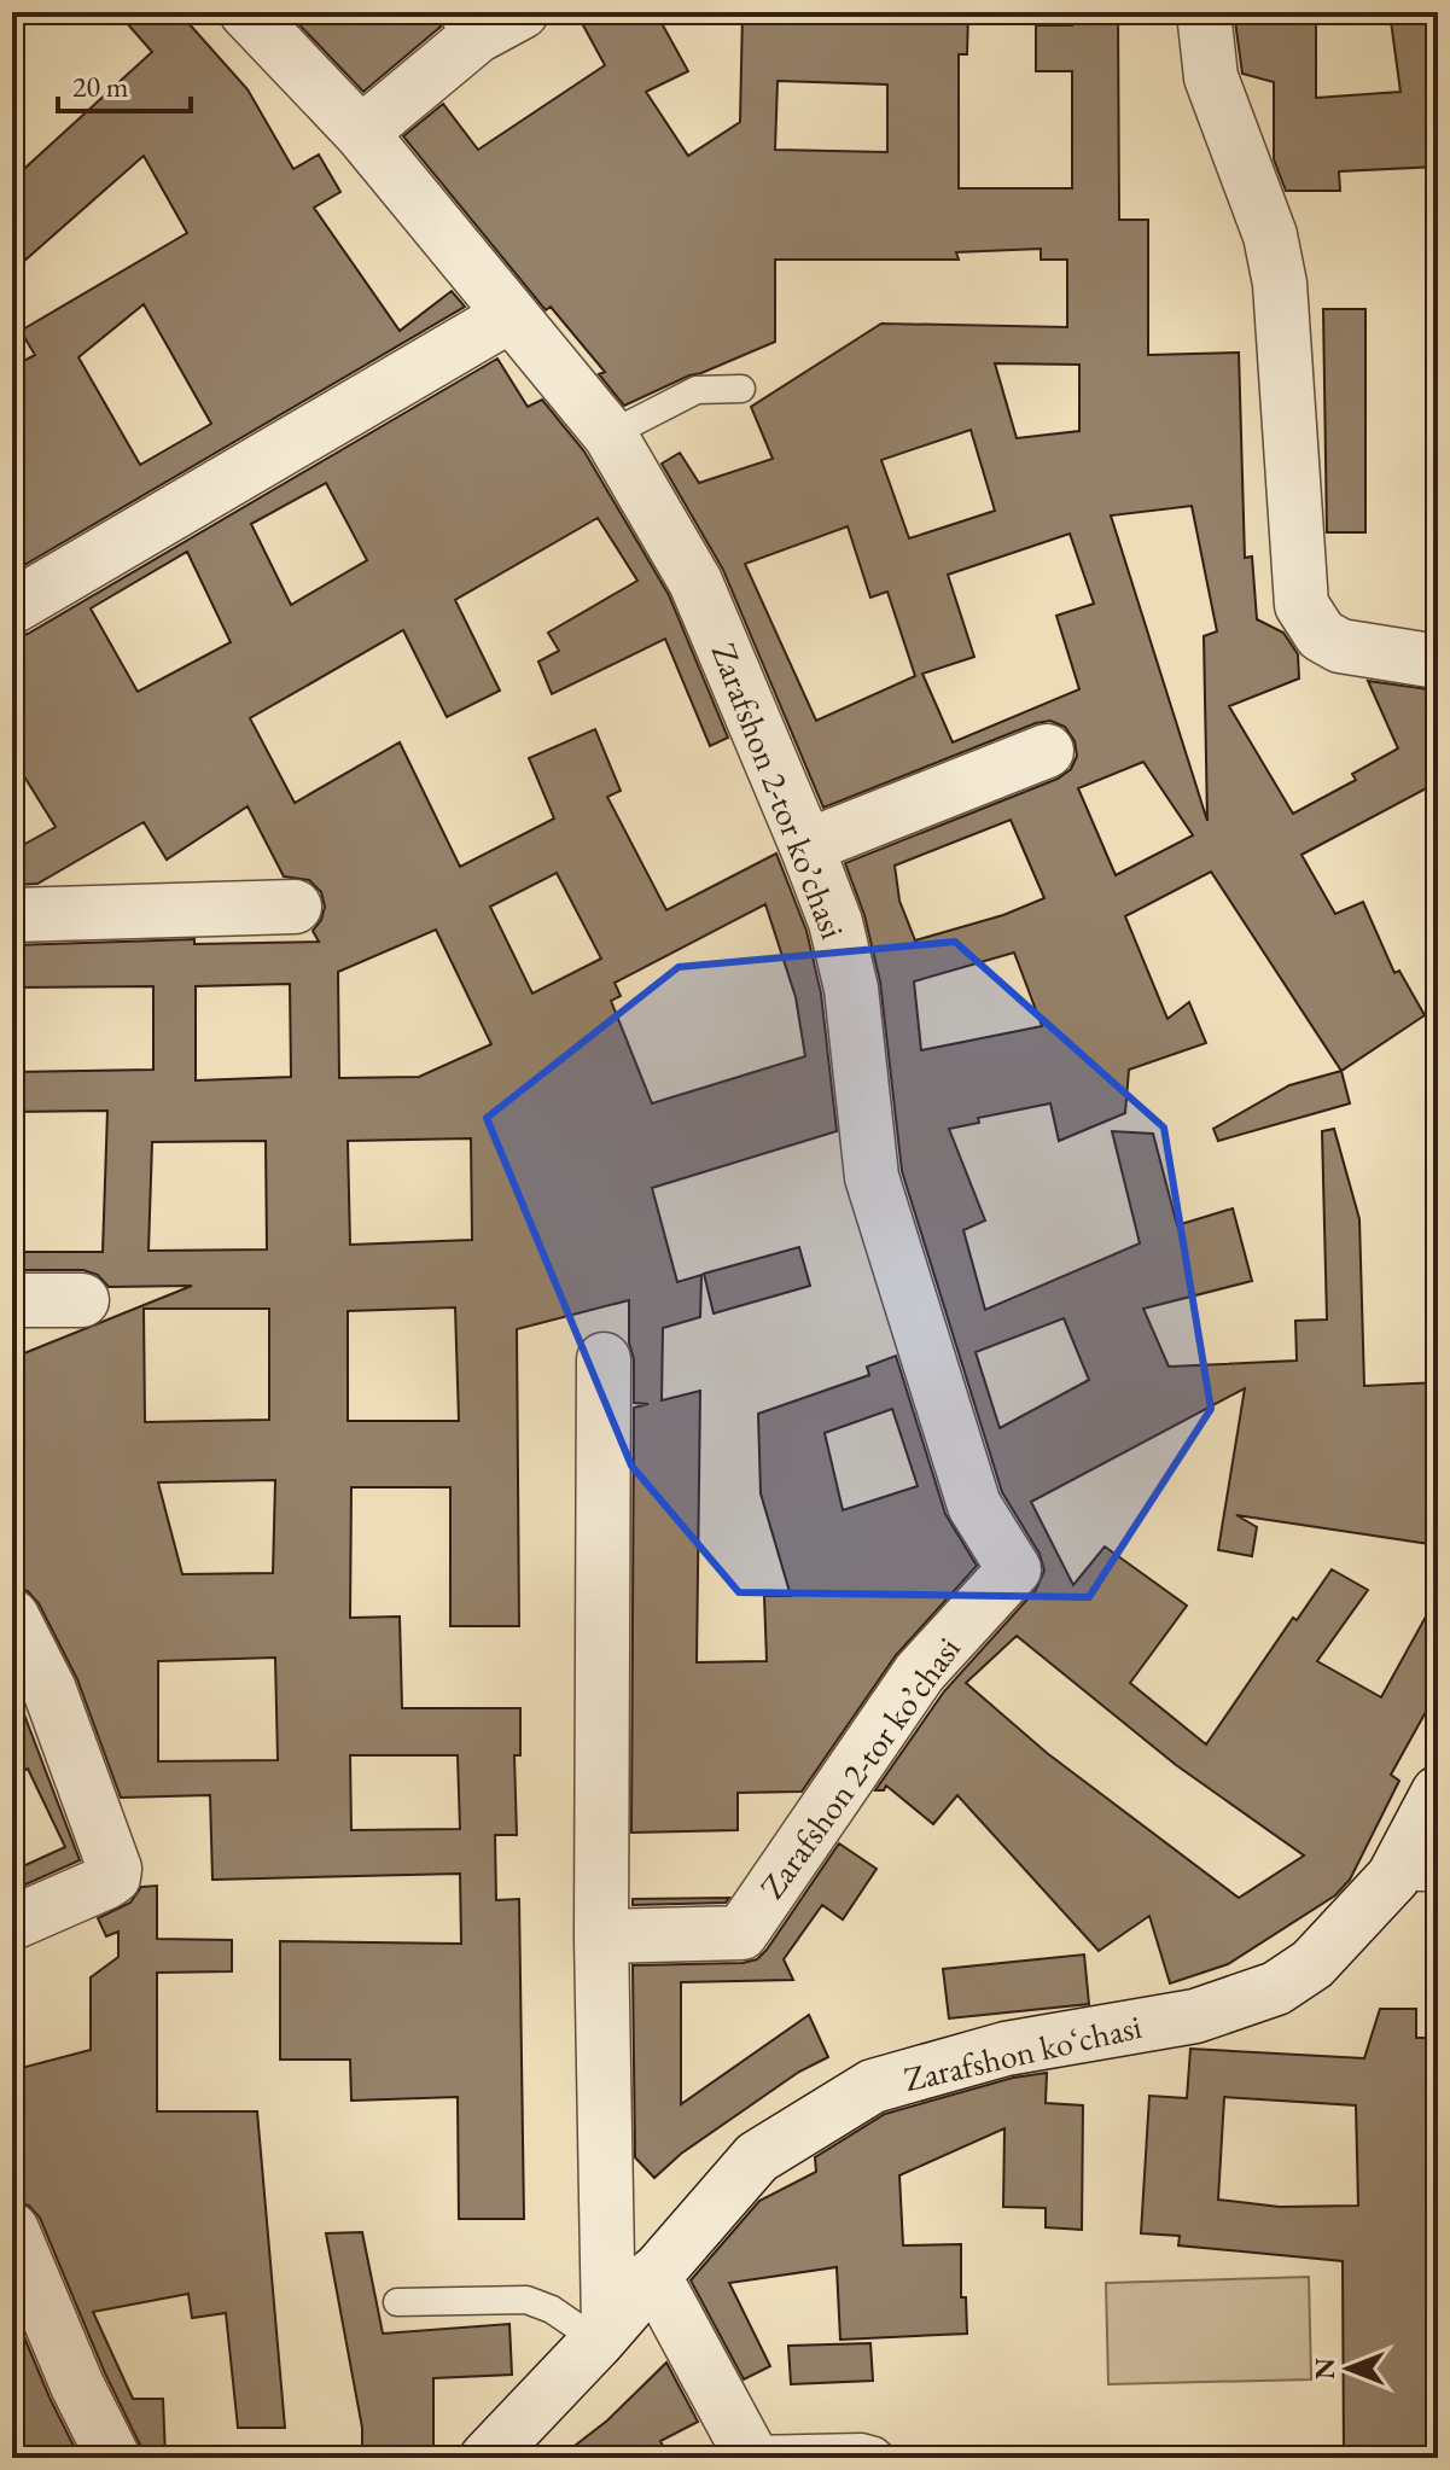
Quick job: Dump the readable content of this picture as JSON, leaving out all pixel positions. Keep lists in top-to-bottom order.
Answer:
{
  "streets": {
    "street": ["Zarafshon 2-tor koʼchasi", "Zarafshon koʻchasi"]
  },
  "scale_bar": "20 m",
  "north": "left"
}
